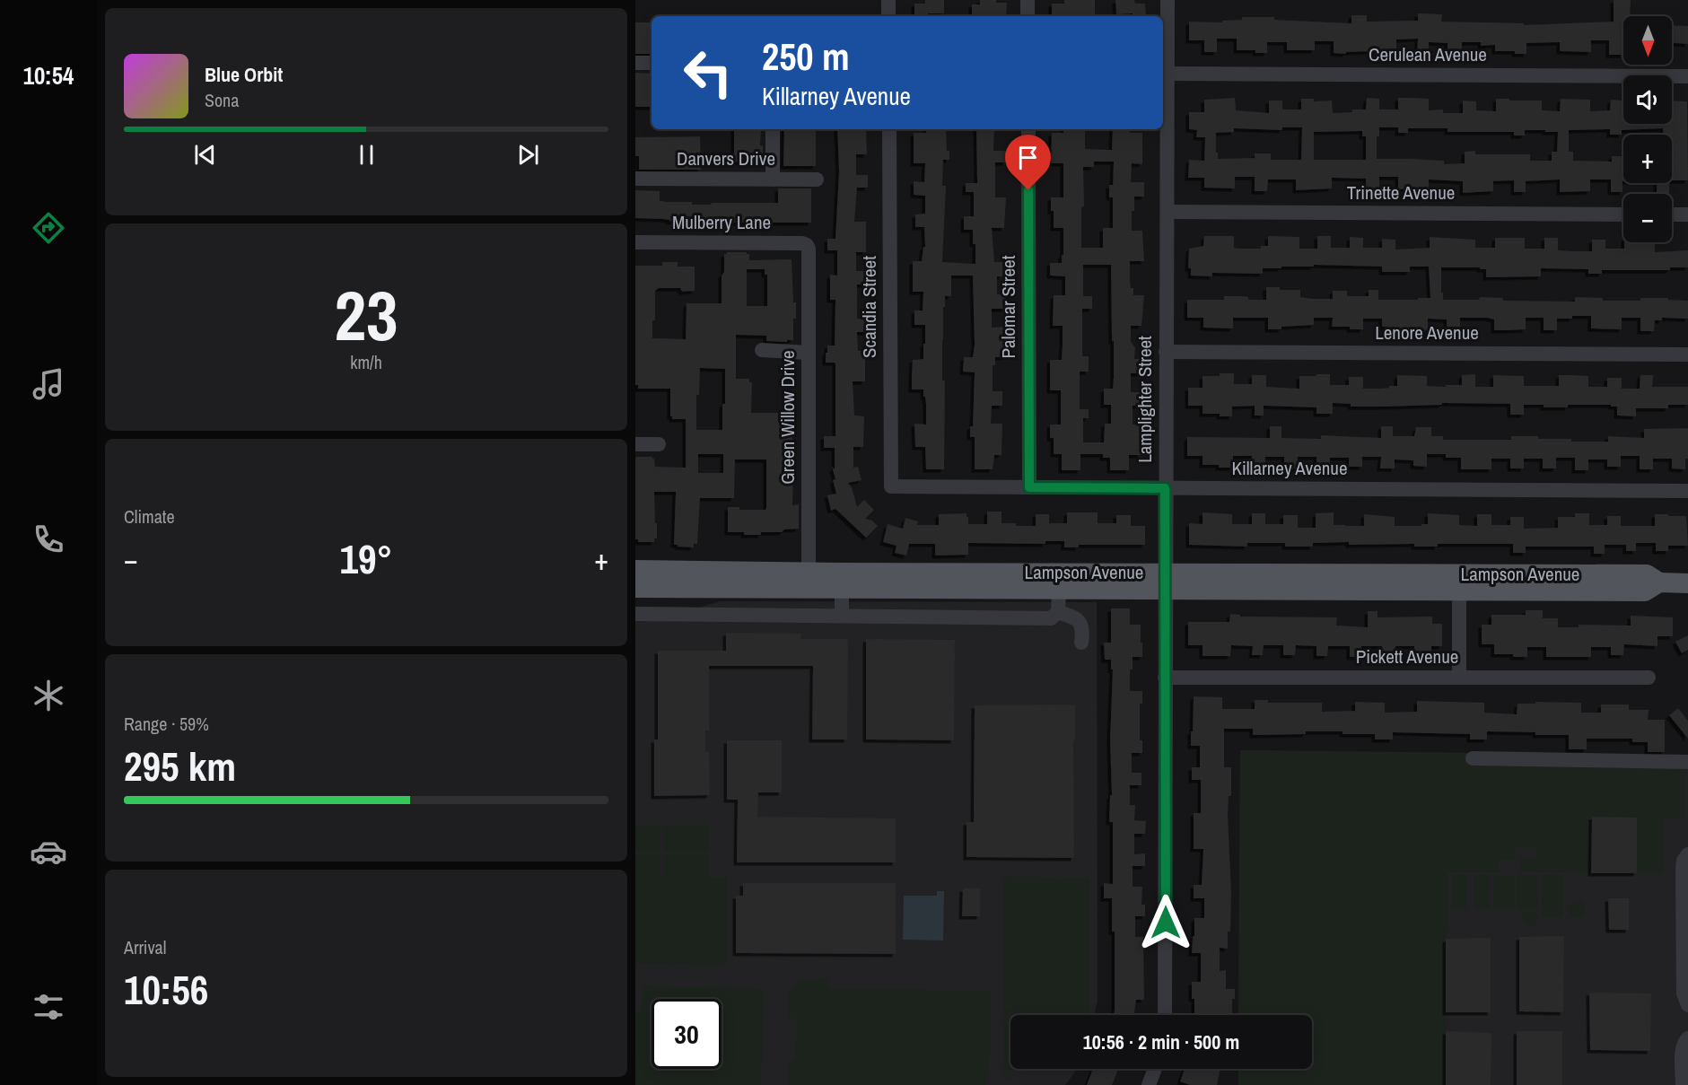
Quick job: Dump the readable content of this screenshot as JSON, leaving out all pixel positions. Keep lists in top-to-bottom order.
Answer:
{
  "streets": {
    "main road": ["Lampson Avenue"],
    "street": [
      "Cerulean Avenue",
      "Danvers Drive",
      "Trinette Avenue",
      "Mulberry Lane",
      "Scandia Street",
      "Palomar Street",
      "Lenore Avenue",
      "Lamplighter Street",
      "Green Willow Drive",
      "Killarney Avenue",
      "Pickett Avenue"
    ]
  },
  "crossings": [
    ["Cerulean Avenue", "Lamplighter Street"],
    ["Trinette Avenue", "Lamplighter Street"],
    ["Mulberry Lane", "Green Willow Drive"],
    ["Scandia Street", "Killarney Avenue"],
    ["Palomar Street", "Killarney Avenue"],
    ["Lenore Avenue", "Lamplighter Street"],
    ["Lamplighter Street", "Killarney Avenue"],
    ["Lamplighter Street", "Lampson Avenue"],
    ["Lamplighter Street", "Pickett Avenue"],
    ["Green Willow Drive", "Lampson Avenue"]
  ],
  "north": "bottom",
  "page": {
    "tabs": "10:54",
    "map_buttons": ["+", "−"],
    "turn": ["250 m", "Killarney Avenue"],
    "song": ["Blue Orbit", "Sona"],
    "tile": [
      ["23", "km/h"],
      "Climate",
      ["Range · 59%", "295 km"],
      ["Arrival", "10:56"]
    ],
    "heat": ["−", "19°", "+"],
    "limit": "30",
    "trip": "10:56 · 2 min · 500 m"
  }
}
